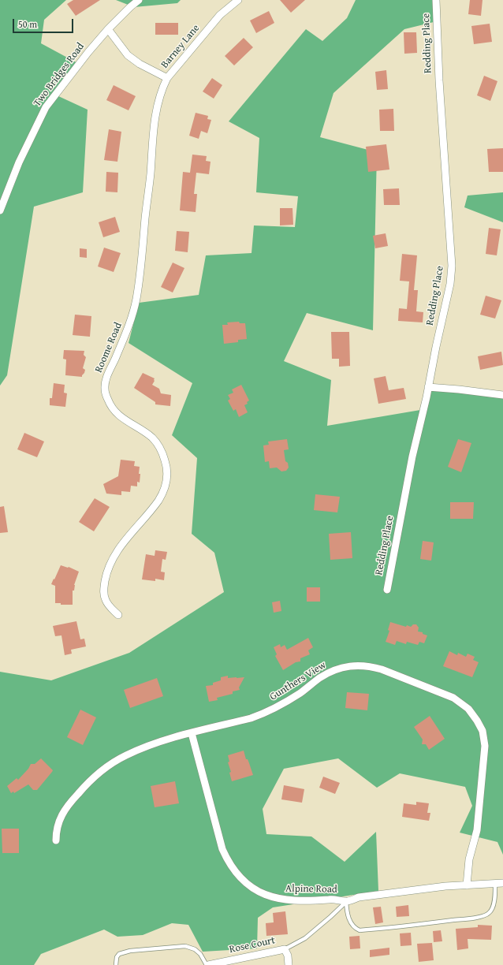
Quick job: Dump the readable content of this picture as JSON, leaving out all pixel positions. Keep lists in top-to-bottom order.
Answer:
{
  "streets": {
    "street": [
      "Redding Place",
      "Barney Lane",
      "Two Bridges Road",
      "Roome Road",
      "Gunthers View",
      "Alpine Road",
      "Rose Court"
    ]
  },
  "crossings": [
    ["Barney Lane", "Two Bridges Road"],
    ["Barney Lane", "Roome Road"],
    ["Gunthers View", "Alpine Road"]
  ],
  "scale_bar": "50 m"
}
